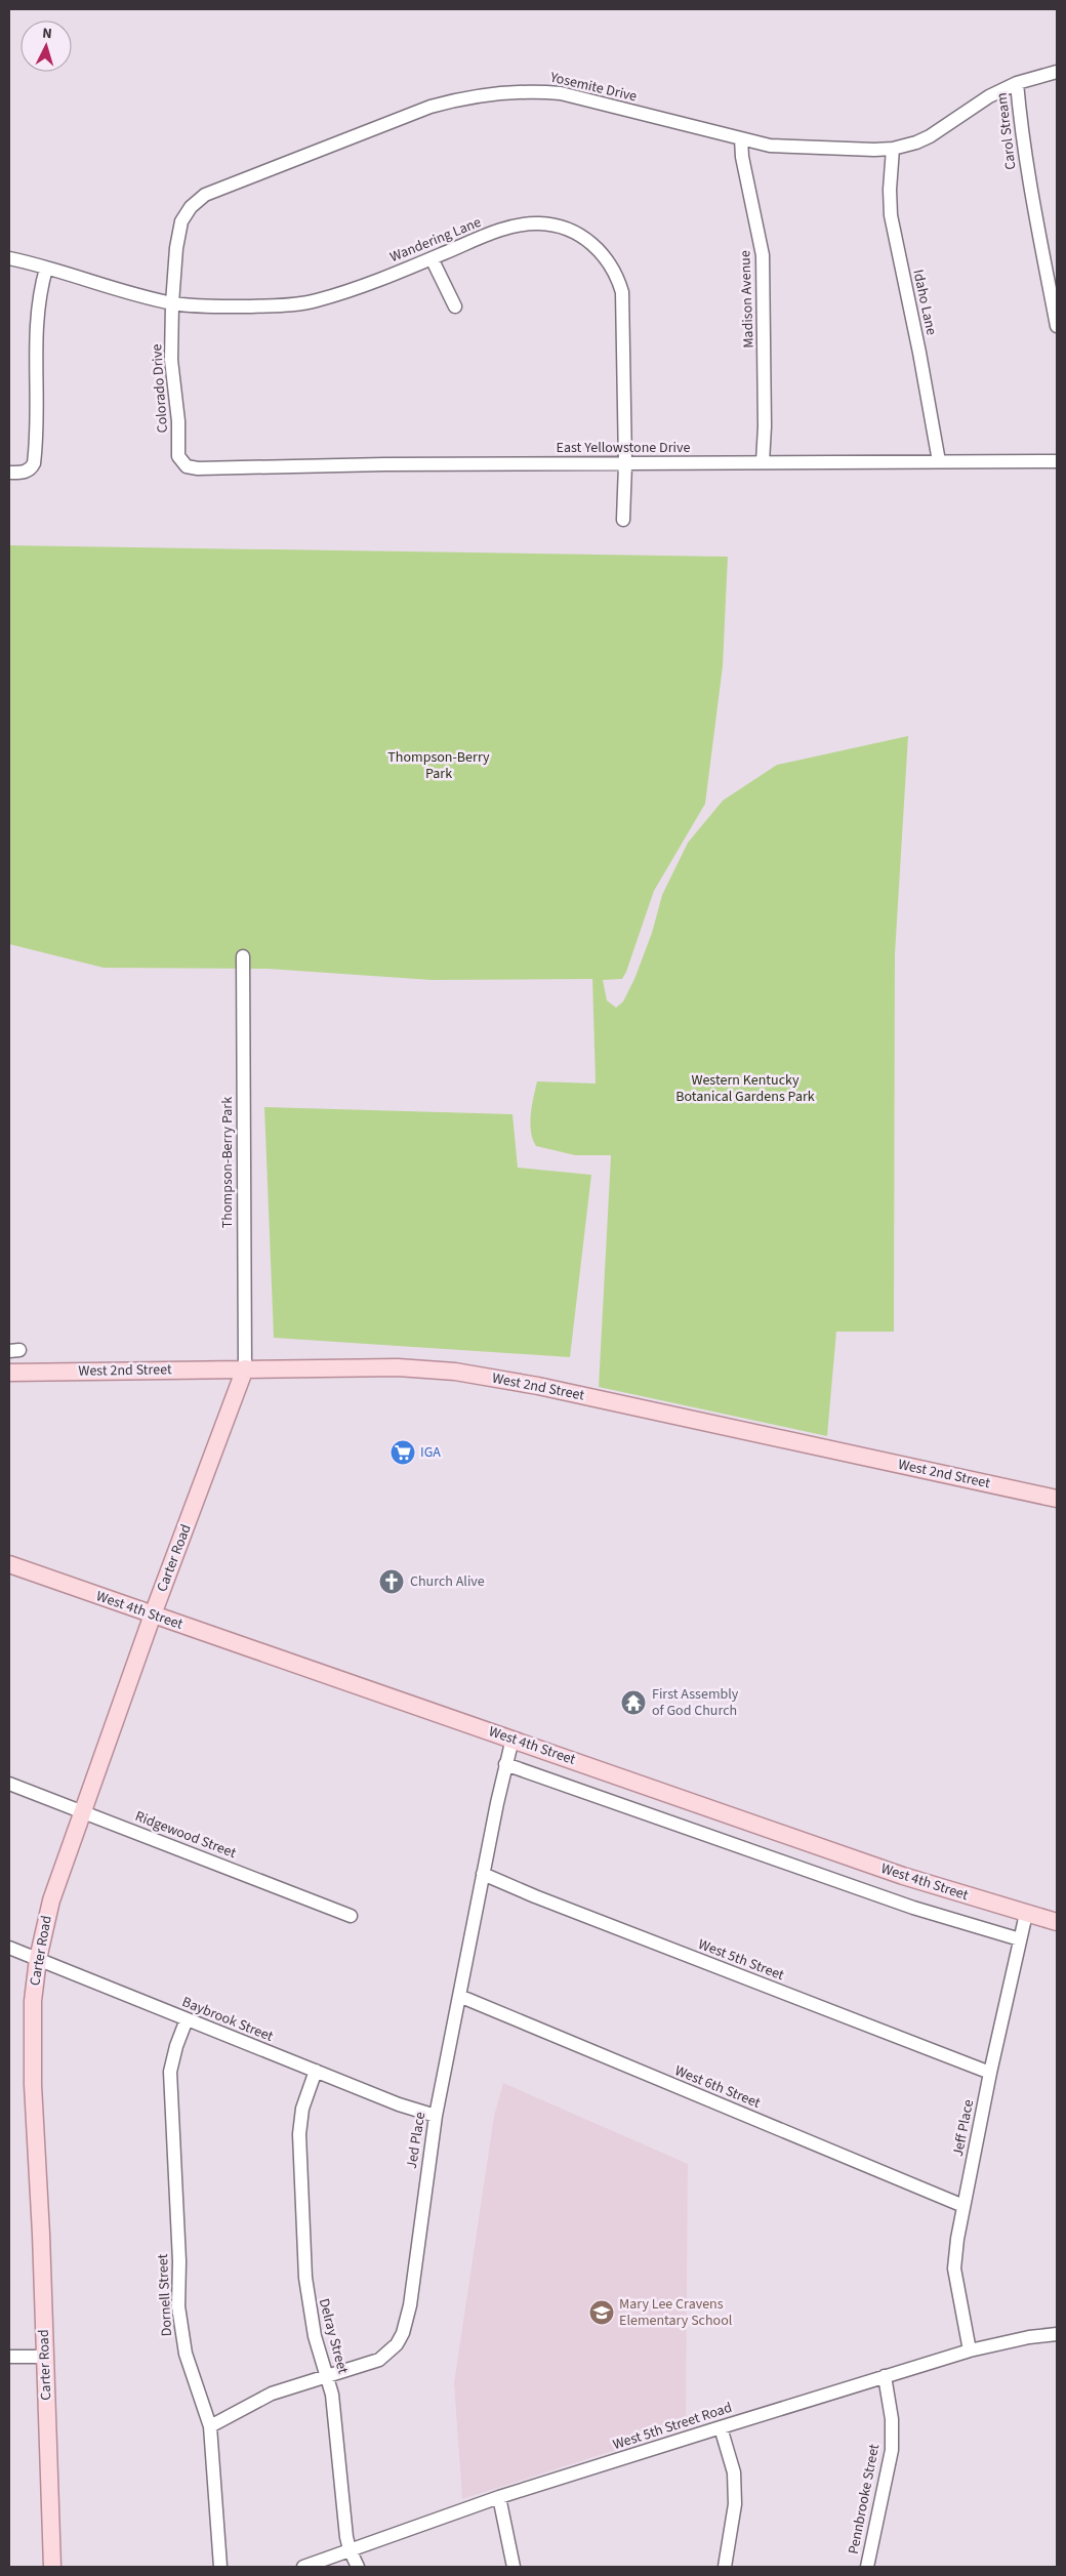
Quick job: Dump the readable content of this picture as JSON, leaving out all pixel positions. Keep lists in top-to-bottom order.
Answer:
{
  "streets": {
    "main road": ["West 2nd Street", "Carter Road", "West 4th Street"],
    "street": [
      "Yosemite Drive",
      "Carol Stream",
      "Wandering Lane",
      "Madison Avenue",
      "Idaho Lane",
      "Colorado Drive",
      "East Yellowstone Drive",
      "Thompson-Berry Park",
      "Ridgewood Street",
      "West 5th Street",
      "Baybrook Street",
      "West 6th Street",
      "Jeff Place",
      "Jed Place",
      "Dornell Street",
      "Delray Street",
      "West 5th Street Road",
      "Pennbrooke Street"
    ]
  },
  "crossings": [
    ["Yosemite Drive", "Carol Stream"],
    ["Yosemite Drive", "Wandering Lane"],
    ["Yosemite Drive", "Madison Avenue"],
    ["Yosemite Drive", "Idaho Lane"],
    ["Yosemite Drive", "Colorado Drive"],
    ["Wandering Lane", "Colorado Drive"],
    ["Wandering Lane", "East Yellowstone Drive"],
    ["Madison Avenue", "East Yellowstone Drive"],
    ["Idaho Lane", "East Yellowstone Drive"],
    ["Colorado Drive", "East Yellowstone Drive"],
    ["Thompson-Berry Park", "West 2nd Street"],
    ["Thompson-Berry Park", "Carter Road"],
    ["West 2nd Street", "Carter Road"],
    ["Carter Road", "West 4th Street"],
    ["Carter Road", "Ridgewood Street"],
    ["Carter Road", "Baybrook Street"],
    ["West 4th Street", "Jeff Place"],
    ["West 4th Street", "Jed Place"],
    ["West 5th Street", "Jeff Place"],
    ["West 5th Street", "Jed Place"],
    ["Baybrook Street", "Jed Place"],
    ["Baybrook Street", "Dornell Street"],
    ["Baybrook Street", "Delray Street"],
    ["West 6th Street", "Jeff Place"],
    ["West 6th Street", "Jed Place"],
    ["Jeff Place", "West 5th Street Road"],
    ["Jed Place", "Dornell Street"],
    ["Jed Place", "Delray Street"],
    ["Delray Street", "West 5th Street Road"],
    ["West 5th Street Road", "Pennbrooke Street"]
  ],
  "parks": ["Thompson-Berry Park", "Western Kentucky Botanical Gardens Park"],
  "places": {
    "supermarket": ["IGA"],
    "church": ["Church Alive"],
    "temple": ["First Assembly of God Church"],
    "school or university": ["Mary Lee Cravens Elementary School"]
  },
  "north": "top"
}
